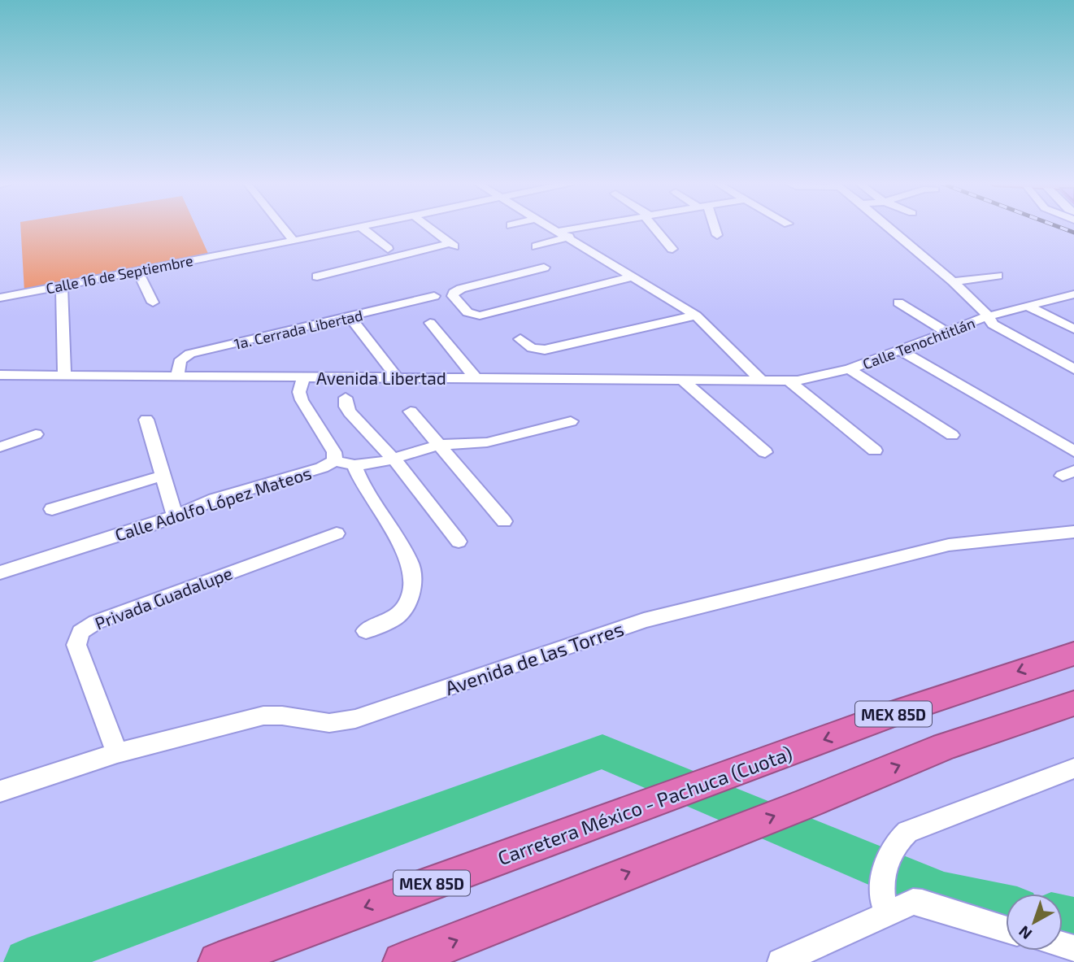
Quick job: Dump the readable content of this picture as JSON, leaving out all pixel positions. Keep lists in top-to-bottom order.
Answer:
{
  "streets": {
    "highway": ["MEX 85D", "Carretera México - Pachuca (Cuota)"],
    "street": [
      "Calle 16 de Septiembre",
      "1a. Cerrada Libertad",
      "Calle Tenochtitlán",
      "Avenida Libertad",
      "Calle Adolfo López Mateos",
      "Privada Guadalupe",
      "Avenida de las Torres"
    ]
  },
  "crossings": [
    ["1a. Cerrada Libertad", "Avenida Libertad"],
    ["Calle Tenochtitlán", "Avenida Libertad"],
    ["Privada Guadalupe", "Avenida de las Torres"]
  ],
  "north": "bottom left"
}
